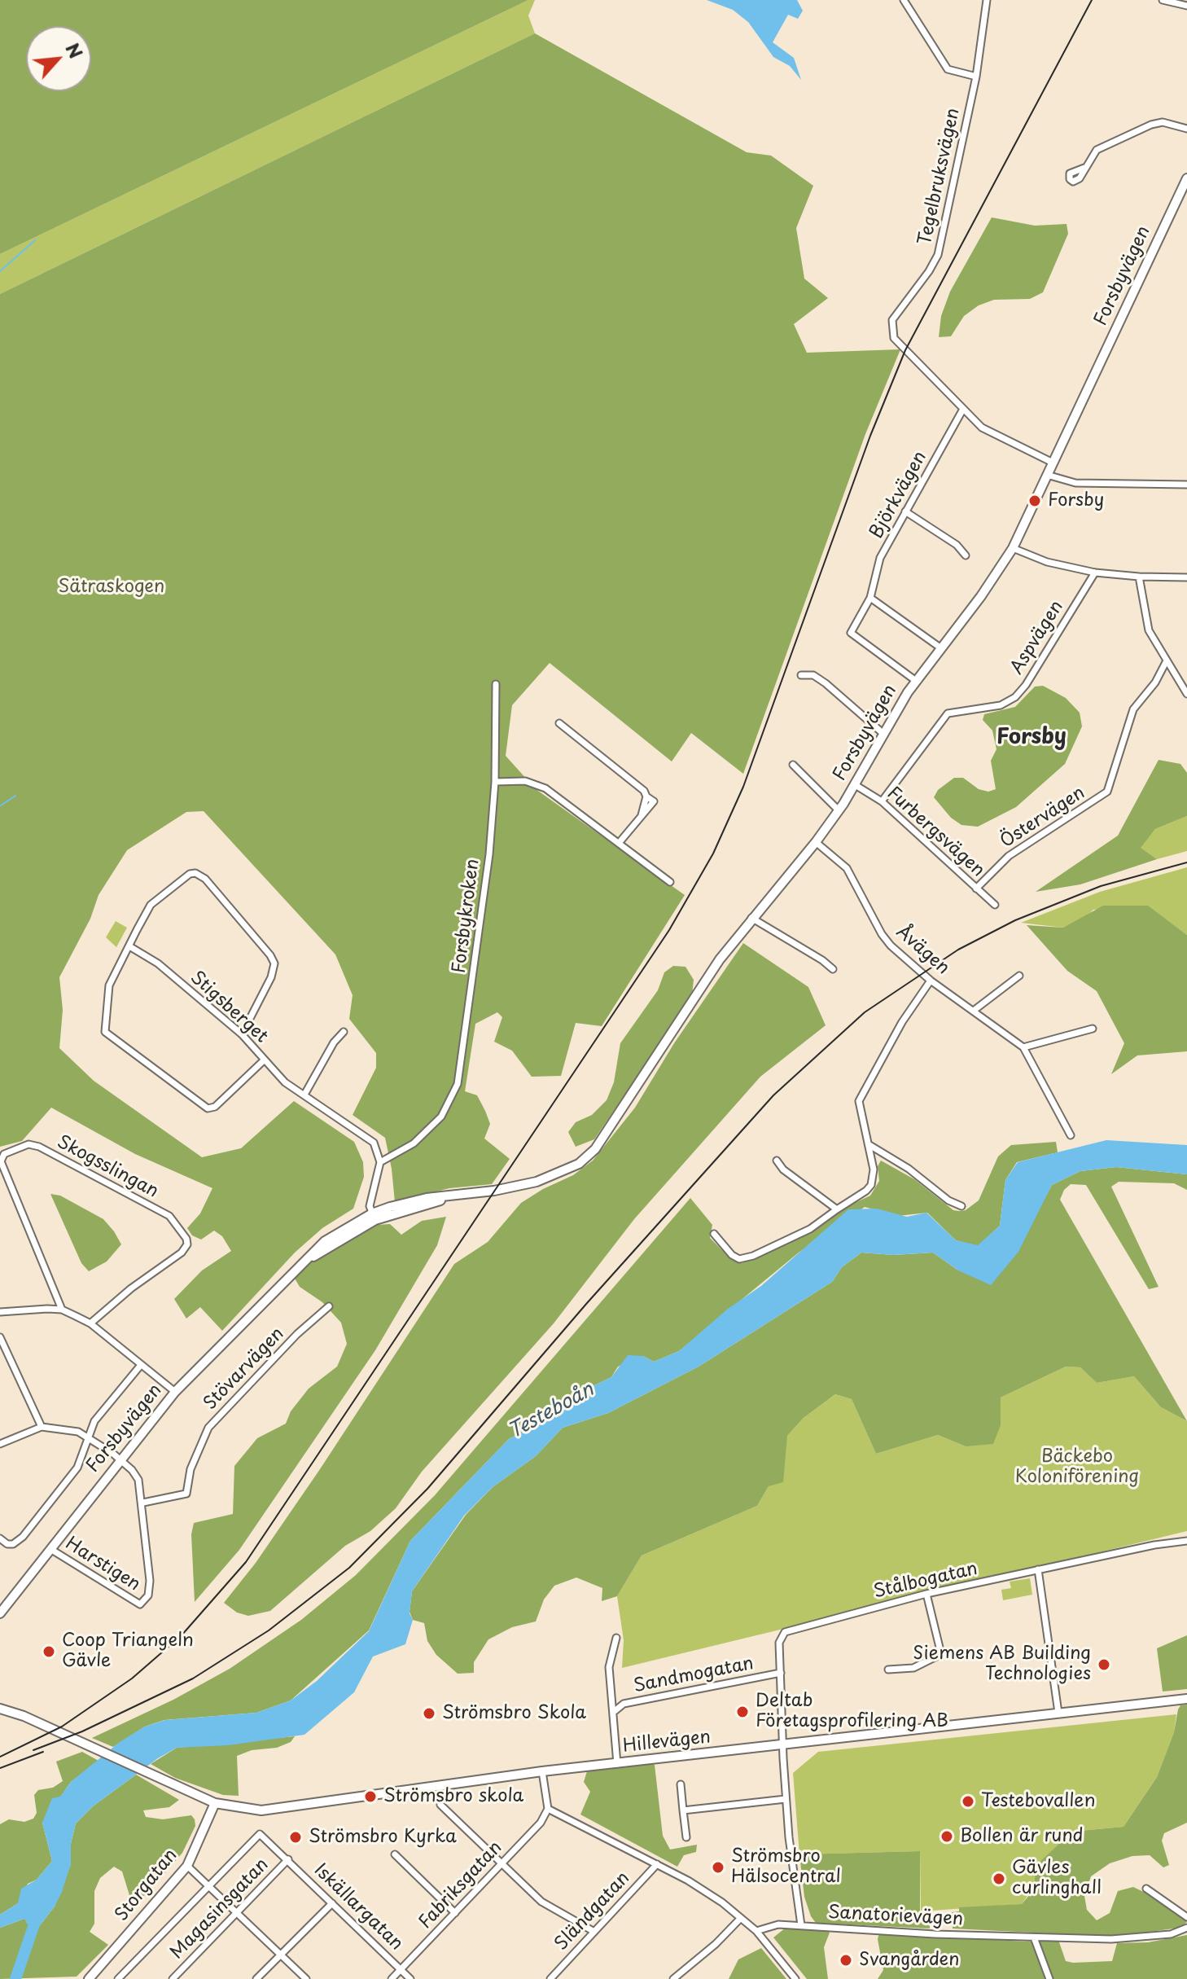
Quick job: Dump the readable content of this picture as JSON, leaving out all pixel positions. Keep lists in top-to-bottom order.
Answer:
{
  "streets": {
    "street": [
      "Tegelbruksvägen",
      "Forsbyvägen",
      "Björkvägen",
      "Aspvägen",
      "Östervägen",
      "Furbergsvägen",
      "Forsbykroken",
      "Åvägen",
      "Stigsberget",
      "Skogsslingan",
      "Stövarvägen",
      "Harstigen",
      "Stålbogatan",
      "Sandmogatan",
      "Hillevägen",
      "Storgatan",
      "Fabriksgatan",
      "Iskällargatan",
      "Magasinsgatan",
      "Sländgatan",
      "Sanatorievägen"
    ]
  },
  "crossings": [
    ["Tegelbruksvägen", "Forsbyvägen"],
    ["Tegelbruksvägen", "Björkvägen"],
    ["Forsbyvägen", "Björkvägen"],
    ["Forsbyvägen", "Furbergsvägen"],
    ["Forsbyvägen", "Åvägen"],
    ["Forsbyvägen", "Harstigen"],
    ["Aspvägen", "Furbergsvägen"],
    ["Östervägen", "Furbergsvägen"],
    ["Forsbykroken", "Stigsberget"],
    ["Stövarvägen", "Harstigen"],
    ["Stålbogatan", "Sandmogatan"],
    ["Stålbogatan", "Hillevägen"],
    ["Stålbogatan", "Sanatorievägen"],
    ["Sandmogatan", "Hillevägen"],
    ["Hillevägen", "Storgatan"],
    ["Fabriksgatan", "Iskällargatan"],
    ["Iskällargatan", "Magasinsgatan"]
  ],
  "districts": ["Forsby"],
  "water": ["Testeboån"],
  "parks": ["Sätraskogen", "Bäckebo Koloniförening"],
  "places": [
    "Forsby",
    "Coop Triangeln Gävle",
    "Siemens AB Building Technologies",
    "Deltab Företagsprofilering AB",
    "Strömsbro Skola",
    "Strömsbro skola",
    "Testebovallen",
    "Bollen är rund",
    "Strömsbro Kyrka",
    "Strömsbro Hälsocentral",
    "Gävles curlinghall",
    "Svangården"
  ],
  "north": "top right"
}
